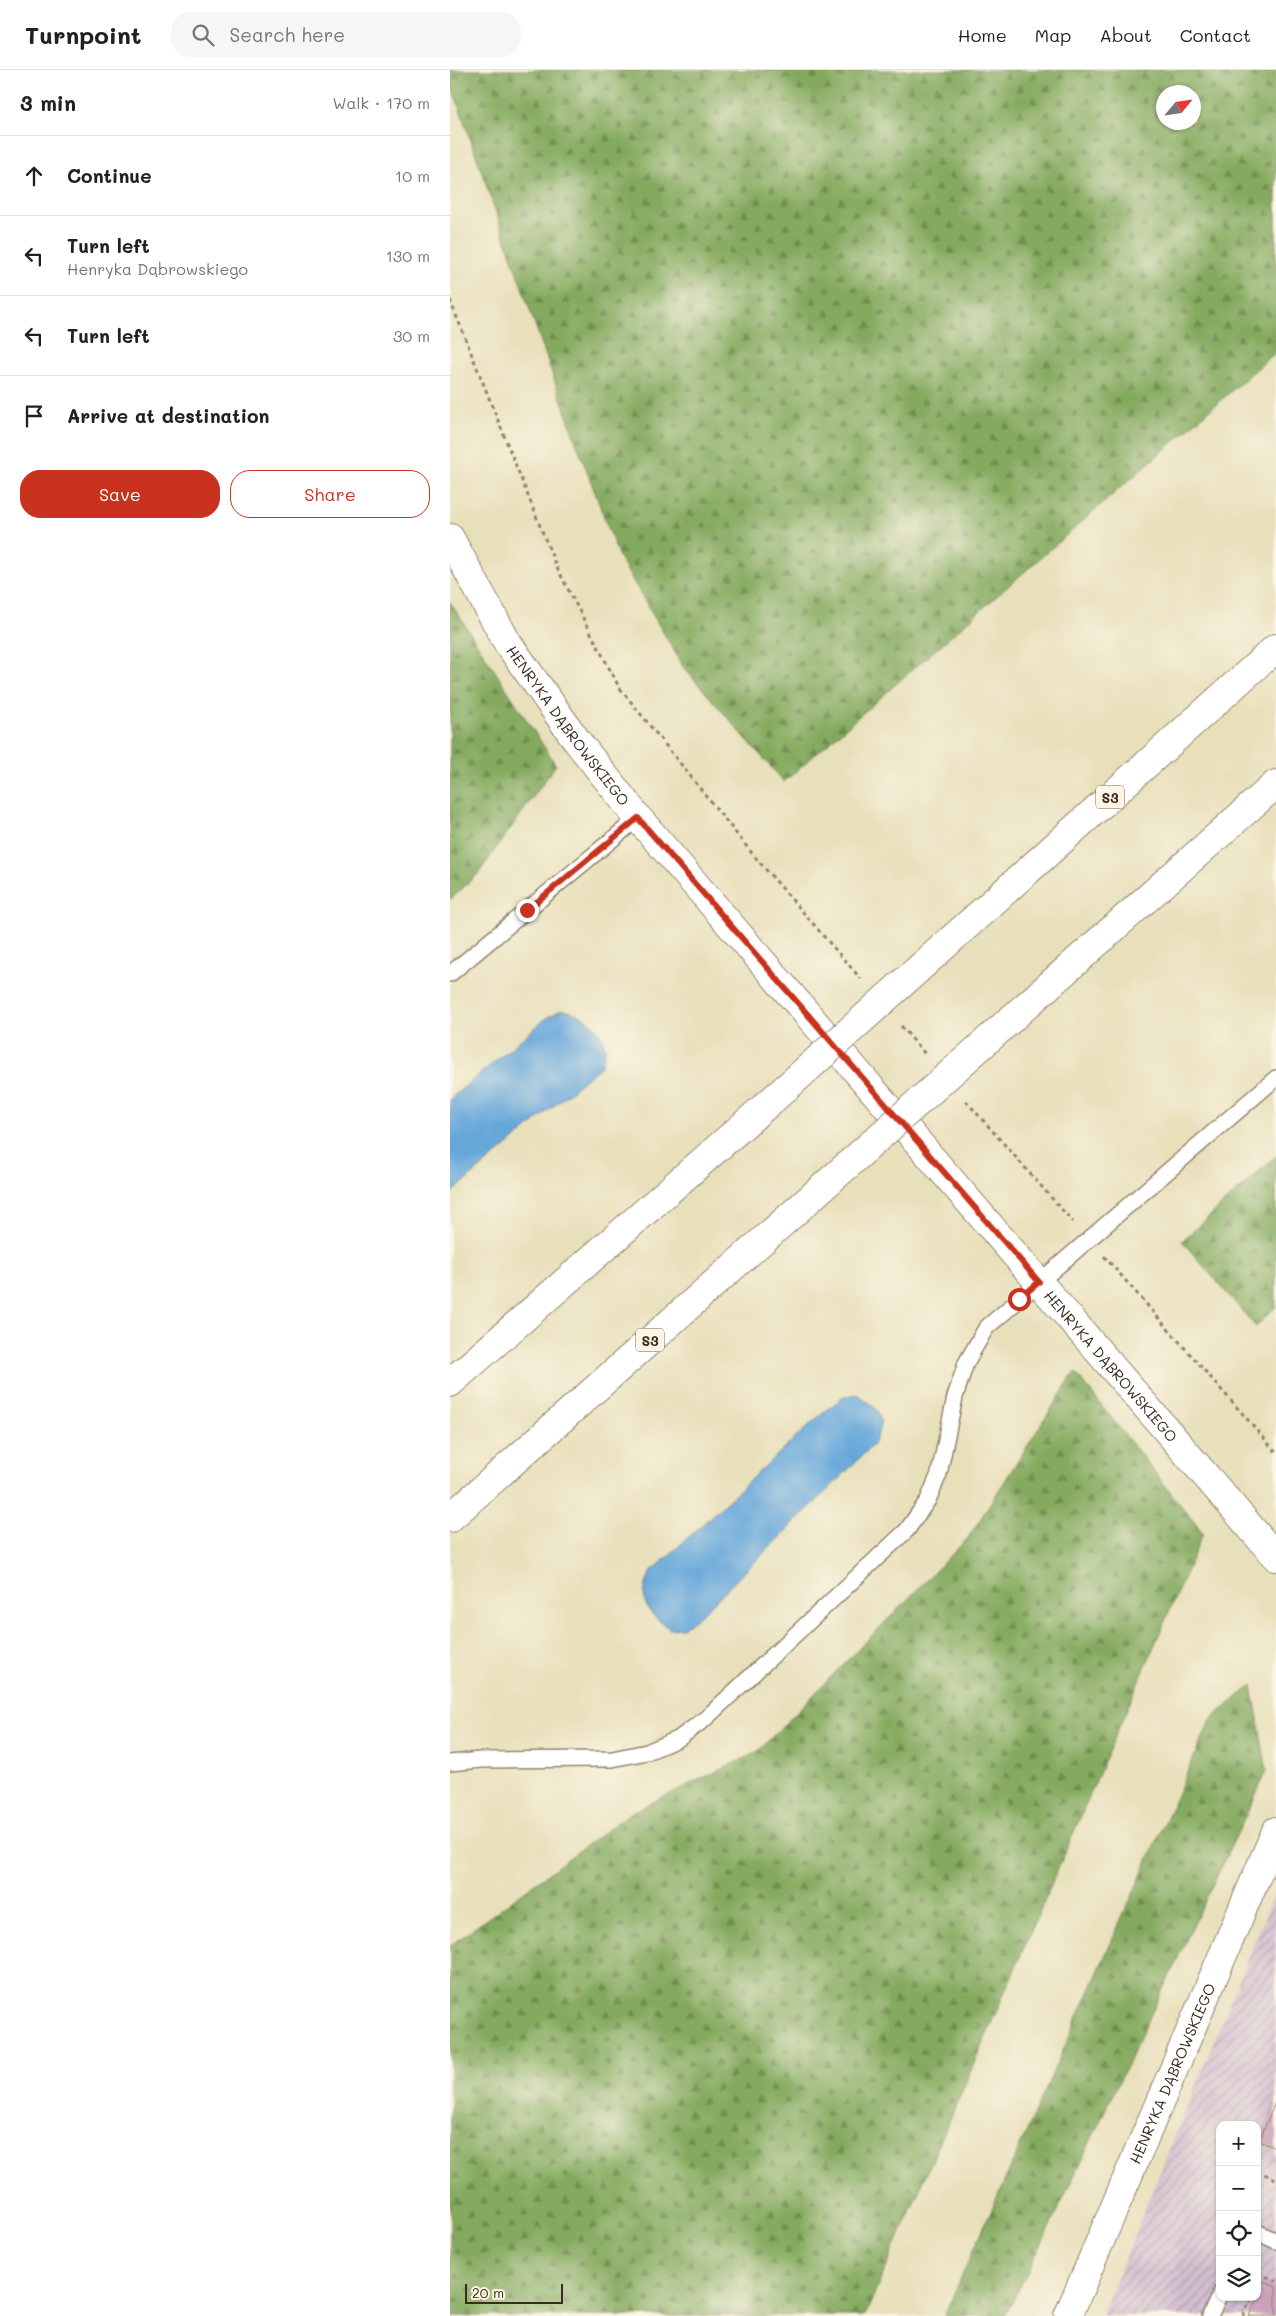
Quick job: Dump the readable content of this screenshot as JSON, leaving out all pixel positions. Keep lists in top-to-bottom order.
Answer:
{
  "streets": {
    "main road": ["HENRYKA DĄBROWSKIEGO", "S3"]
  },
  "scale_bar": "20 m",
  "north": "top right",
  "page": {
    "header": "Turnpoint",
    "search": "Search here",
    "nav": [
      "Home",
      "Map",
      "About",
      "Contact"
    ],
    "heading": ["3 min", "Walk · 170 m"],
    "list": [
      ["Continue", "10 m"],
      ["Turn left", "Henryka Dąbrowskiego", "130 m"],
      ["Turn left", "30 m"],
      "Arrive at destination"
    ],
    "buttons": ["Save", "Share"],
    "map_buttons": ["+", "−"],
    "scale": "20 m"
  }
}
